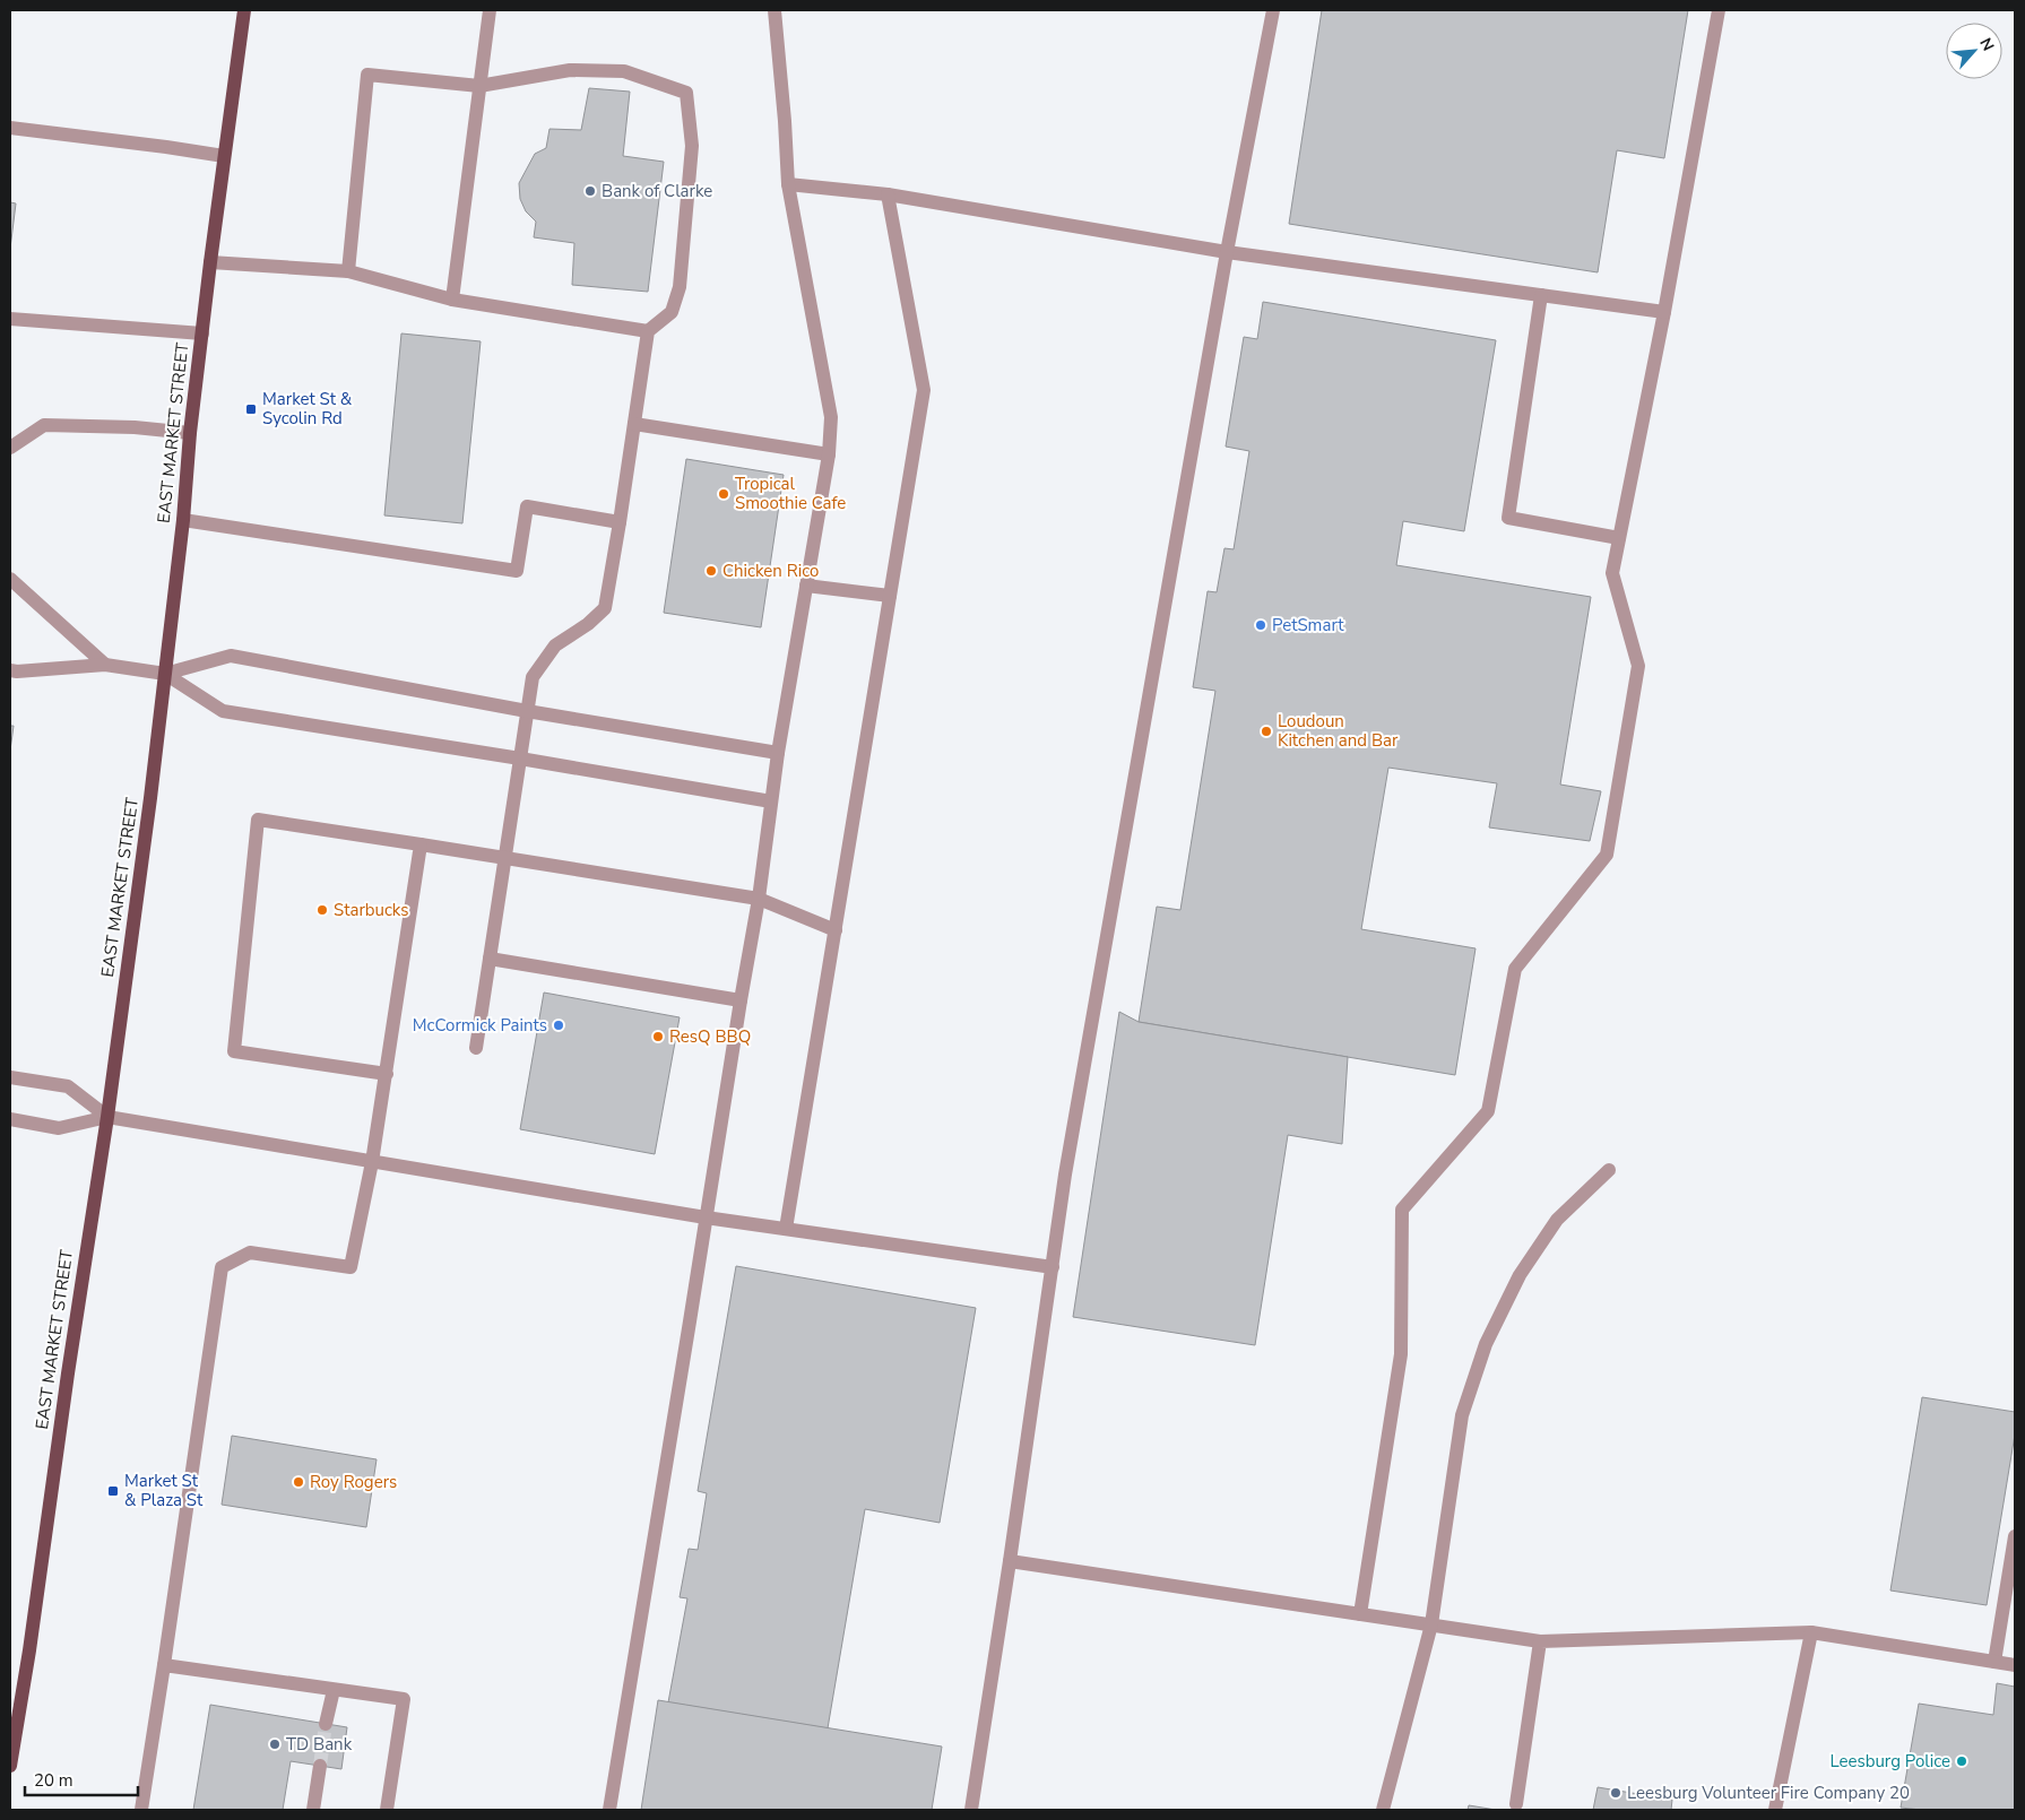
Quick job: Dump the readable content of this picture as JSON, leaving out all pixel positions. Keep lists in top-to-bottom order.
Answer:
{
  "streets": {
    "main road": ["EAST MARKET STREET"]
  },
  "places": {
    "other": [
      "Bank of Clarke",
      "Tropical Smoothie Cafe",
      "Chicken Rico",
      "PetSmart",
      "Loudoun Kitchen and Bar",
      "Starbucks",
      "McCormick Paints",
      "ResQ BBQ",
      "Roy Rogers",
      "TD Bank",
      "Leesburg Police",
      "Leesburg Volunteer Fire Company 20"
    ],
    "transit": ["Market St & Sycolin Rd", "Market St & Plaza St"]
  },
  "scale_bar": "20 m",
  "north": "top right"
}
